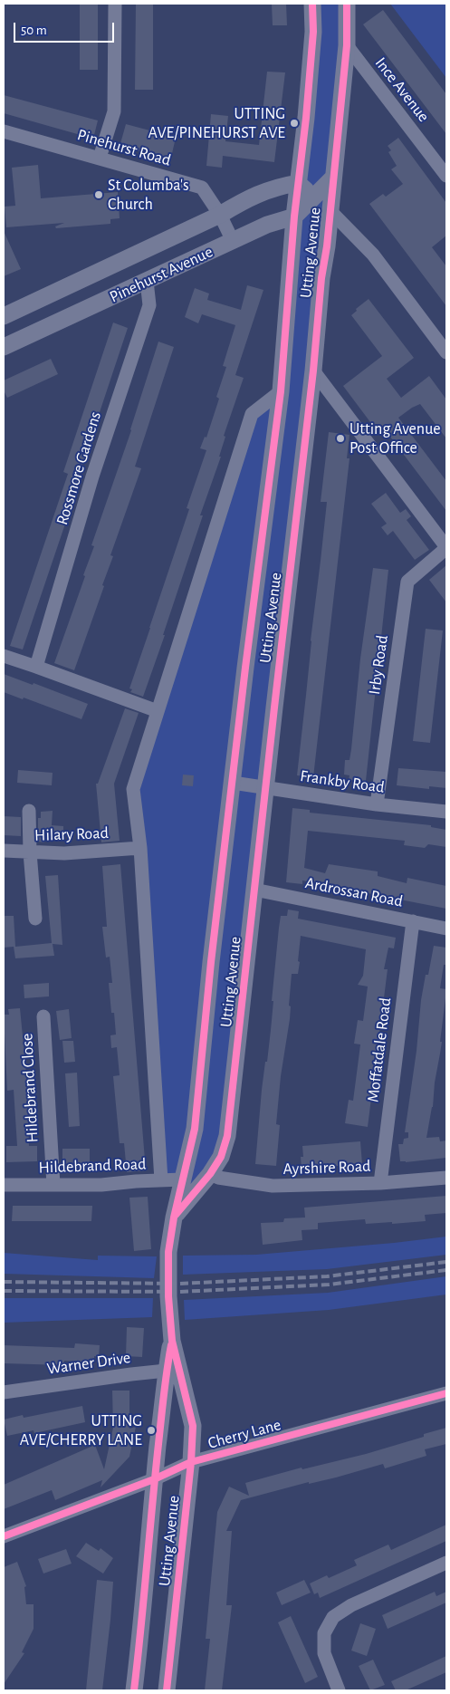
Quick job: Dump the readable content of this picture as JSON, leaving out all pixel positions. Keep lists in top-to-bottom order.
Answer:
{
  "streets": {
    "street": [
      "Ince Avenue",
      "Pinehurst Road",
      "Utting Avenue",
      "Pinehurst Avenue",
      "Rossmore Gardens",
      "Irby Road",
      "Frankby Road",
      "Hilary Road",
      "Ardrossan Road",
      "Moffatdale Road",
      "Hildebrand Close",
      "Hildebrand Road",
      "Ayrshire Road",
      "Warner Drive",
      "Cherry Lane"
    ]
  },
  "crossings": [
    ["Ince Avenue", "Utting Avenue"],
    ["Pinehurst Road", "Pinehurst Avenue"],
    ["Utting Avenue", "Pinehurst Avenue"],
    ["Utting Avenue", "Frankby Road"],
    ["Utting Avenue", "Ardrossan Road"],
    ["Utting Avenue", "Hildebrand Road"],
    ["Utting Avenue", "Ayrshire Road"],
    ["Utting Avenue", "Warner Drive"],
    ["Utting Avenue", "Cherry Lane"],
    ["Pinehurst Avenue", "Rossmore Gardens"],
    ["Irby Road", "Frankby Road"],
    ["Ardrossan Road", "Moffatdale Road"],
    ["Moffatdale Road", "Ayrshire Road"],
    ["Hildebrand Close", "Hildebrand Road"]
  ],
  "places": [
    "UTTING AVE/PINEHURST AVE",
    "St Columba's Church",
    "Utting Avenue Post Office",
    "UTTING AVE/CHERRY LANE"
  ],
  "scale_bar": "50 m"
}
